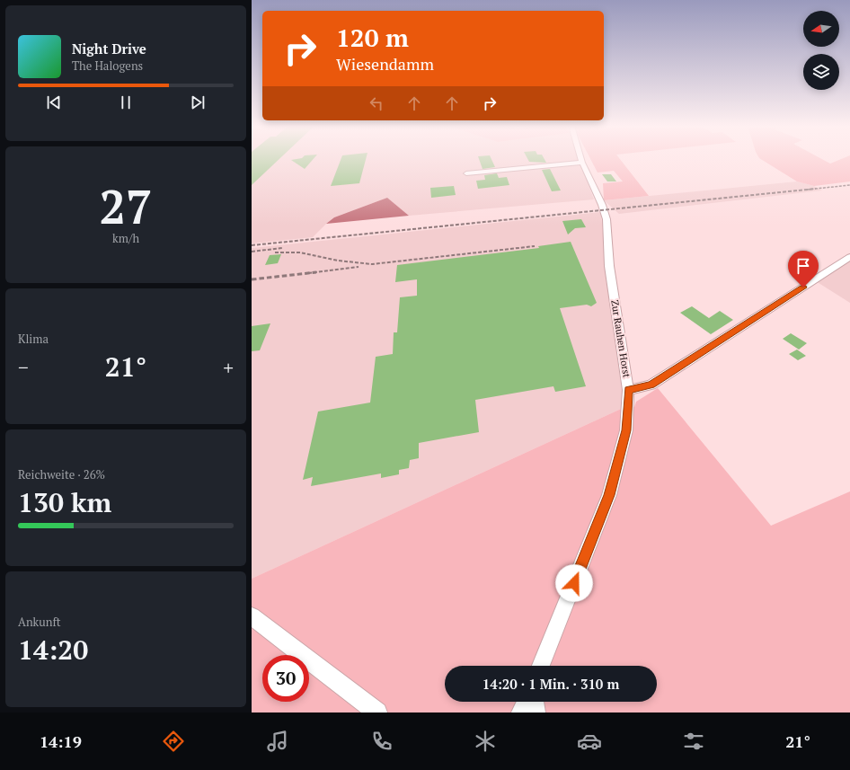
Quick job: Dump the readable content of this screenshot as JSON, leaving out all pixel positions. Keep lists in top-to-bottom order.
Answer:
{
  "streets": {
    "street": ["Zur Rauhen Horst"]
  },
  "north": "left",
  "page": {
    "turn": ["120 m", "Wiesendamm"],
    "song": ["Night Drive", "The Halogens"],
    "tile": [
      ["27", "km/h"],
      "Klima",
      ["Reichweite · 26%", "130 km"],
      ["Ankunft", "14:20"]
    ],
    "heat": ["−", "21°", "+"],
    "limit": "30",
    "trip": "14:20 · 1 Min. · 310 m",
    "tabs": ["14:19", "21°"]
  }
}
